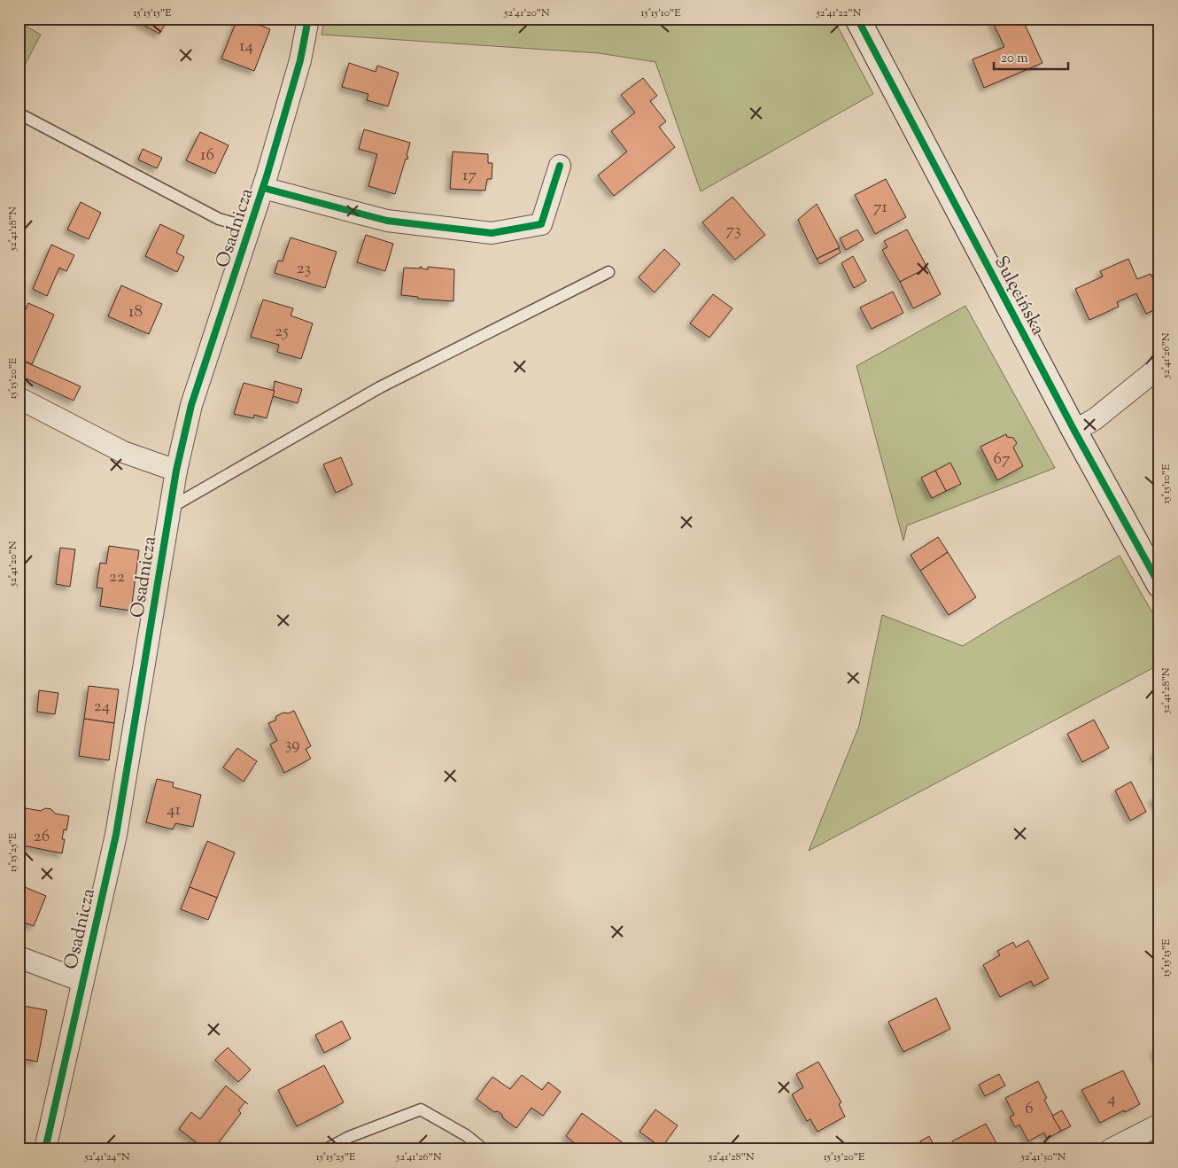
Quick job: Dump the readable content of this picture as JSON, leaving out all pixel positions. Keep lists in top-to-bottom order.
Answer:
{
  "streets": {
    "street": ["Osadnicza", "Sulęcińska"]
  },
  "house_numbers": [
    "14",
    "16",
    "17",
    "71",
    "73",
    "23",
    "18",
    "25",
    "67",
    "22",
    "24",
    "39",
    "41",
    "26",
    "4",
    "6"
  ],
  "scale_bar": "20 m",
  "coordinates": [
    "15°15'15\"E",
    "52°41'20\"N",
    "15°15'10\"E",
    "52°41'22\"N",
    "52°41'18\"N",
    "52°41'26\"N",
    "15°15'20\"E",
    "52°41'28\"N",
    "15°15'25\"E",
    "52°41'24\"N",
    "52°41'30\"N"
  ]
}
